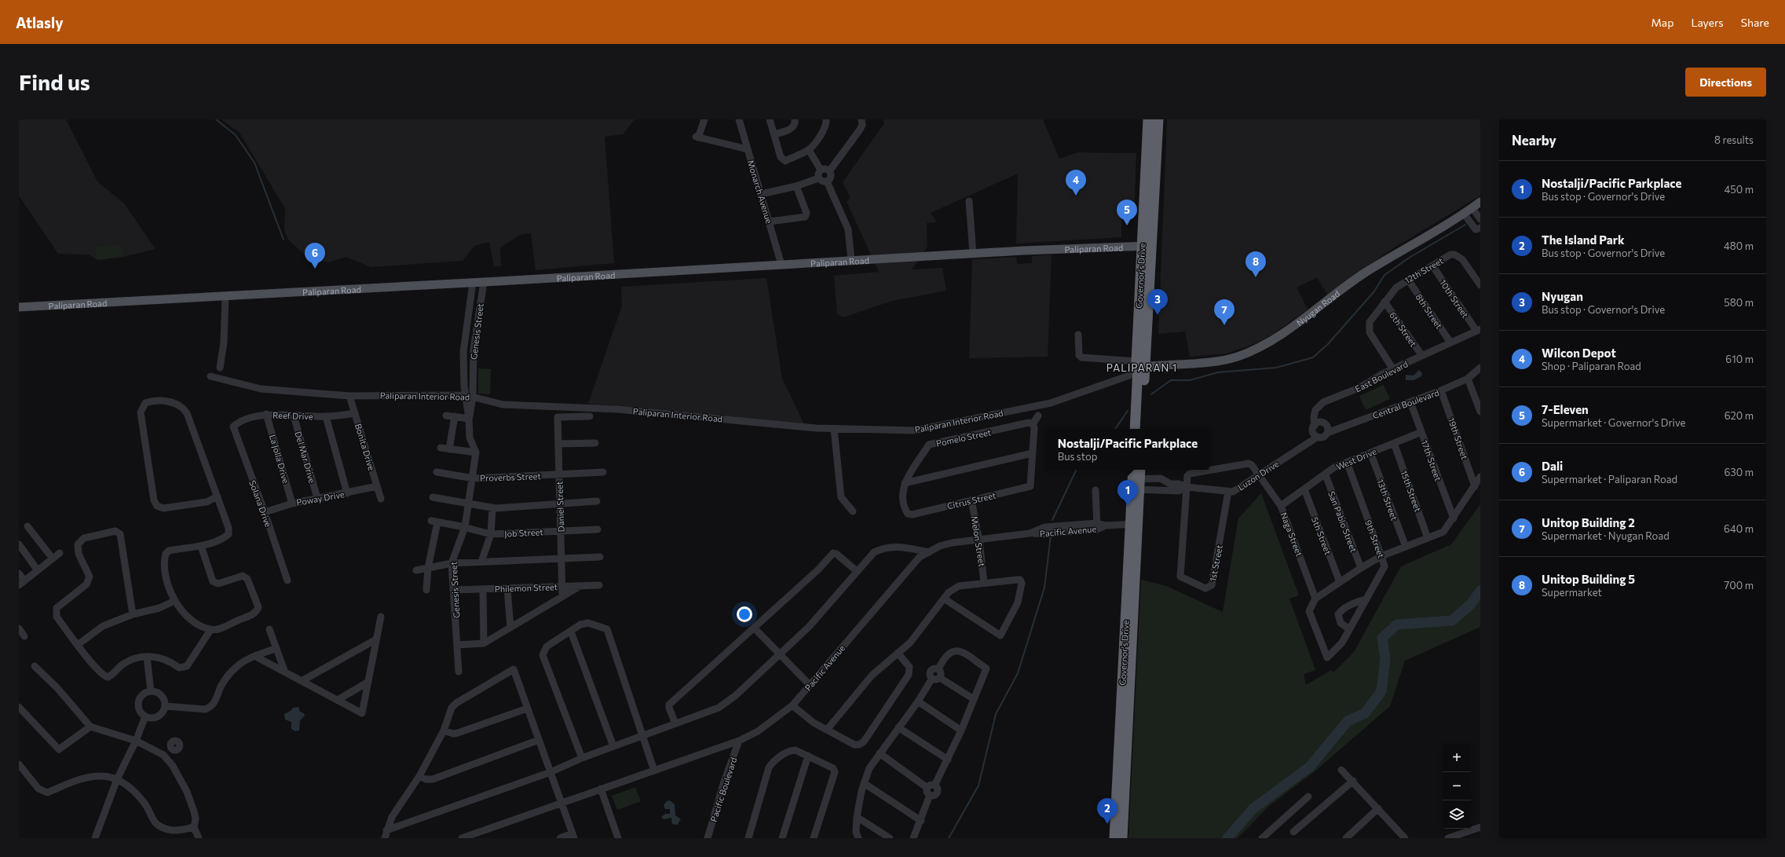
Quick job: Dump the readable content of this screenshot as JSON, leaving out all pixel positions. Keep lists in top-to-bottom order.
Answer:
{
  "streets": {
    "highway": ["Governor's Drive"],
    "main road": ["Paliparan Road", "Nyugan Road"],
    "street": [
      "Monarch Avenue",
      "12th Street",
      "10th Street",
      "8th Street",
      "6th Street",
      "Genesis Street",
      "East Boulevard",
      "Paliparan Interior Road",
      "Central Boulevard",
      "Reef Drive",
      "Pomelo Street",
      "19th Street",
      "Bonita Drive",
      "Del Mar Drive",
      "La Jolla Drive",
      "West Drive",
      "17th Street",
      "Luzon Drive",
      "Proverbs Street",
      "15th Street",
      "Poway Drive",
      "13th Street",
      "Citrus Street",
      "Solana Drive",
      "Daniel Street",
      "San Pablo Street",
      "Pacific Avenue",
      "Job Street",
      "Naga Street",
      "5th Street",
      "9th Street",
      "Melon Street",
      "1st Street",
      "Philemon Street",
      "Pacific Boulevard"
    ]
  },
  "crossings": [
    ["Monarch Avenue", "Paliparan Road"],
    ["Paliparan Road", "Governor's Drive"],
    ["Paliparan Road", "Genesis Street"],
    ["12th Street", "10th Street"],
    ["12th Street", "8th Street"],
    ["12th Street", "6th Street"],
    ["12th Street", "East Boulevard"],
    ["Governor's Drive", "Nyugan Road"],
    ["Governor's Drive", "Paliparan Interior Road"],
    ["Governor's Drive", "Luzon Drive"],
    ["Governor's Drive", "Pacific Avenue"],
    ["10th Street", "East Boulevard"],
    ["Nyugan Road", "Paliparan Interior Road"],
    ["8th Street", "East Boulevard"],
    ["6th Street", "East Boulevard"],
    ["Genesis Street", "Paliparan Interior Road"],
    ["Genesis Street", "Proverbs Street"],
    ["Genesis Street", "Job Street"],
    ["Genesis Street", "Philemon Street"],
    ["East Boulevard", "Central Boulevard"],
    ["East Boulevard", "Luzon Drive"],
    ["Paliparan Interior Road", "Bonita Drive"],
    ["Central Boulevard", "19th Street"],
    ["Central Boulevard", "17th Street"],
    ["Central Boulevard", "Luzon Drive"],
    ["Reef Drive", "Bonita Drive"],
    ["Reef Drive", "Del Mar Drive"],
    ["Reef Drive", "La Jolla Drive"],
    ["Reef Drive", "Solana Drive"],
    ["Pomelo Street", "Citrus Street"],
    ["Bonita Drive", "Poway Drive"],
    ["Del Mar Drive", "Poway Drive"],
    ["La Jolla Drive", "Poway Drive"],
    ["West Drive", "17th Street"],
    ["West Drive", "15th Street"],
    ["West Drive", "13th Street"],
    ["West Drive", "San Pablo Street"],
    ["West Drive", "Naga Street"],
    ["West Drive", "5th Street"],
    ["West Drive", "9th Street"],
    ["Luzon Drive", "Naga Street"],
    ["Luzon Drive", "1st Street"],
    ["Proverbs Street", "Daniel Street"],
    ["Poway Drive", "Solana Drive"],
    ["Citrus Street", "Melon Street"],
    ["Daniel Street", "Job Street"],
    ["Daniel Street", "Philemon Street"],
    ["Pacific Avenue", "Melon Street"],
    ["Pacific Avenue", "Pacific Boulevard"],
    ["Naga Street", "9th Street"],
    ["Naga Street", "1st Street"]
  ],
  "districts": ["PALIPARAN 1"],
  "page": {
    "header": "Atlasly",
    "nav": ["Map", "Layers", "Share"],
    "buttons": "Directions",
    "title": "Find us",
    "heading": ["Nearby", "8 results"],
    "list": [
      {
        "mark": "1",
        "name": "Nostalji/Pacific Parkplace",
        "note": "Bus stop · Governor's Drive",
        "value": "450 m"
      },
      {
        "mark": "2",
        "name": "The Island Park",
        "note": "Bus stop · Governor's Drive",
        "value": "480 m"
      },
      {
        "mark": "3",
        "name": "Nyugan",
        "note": "Bus stop · Governor's Drive",
        "value": "580 m"
      },
      {
        "mark": "4",
        "name": "Wilcon Depot",
        "note": "Shop · Paliparan Road",
        "value": "610 m"
      },
      {
        "mark": "5",
        "name": "7-Eleven",
        "note": "Supermarket · Governor's Drive",
        "value": "620 m"
      },
      {
        "mark": "6",
        "name": "Dali",
        "note": "Supermarket · Paliparan Road",
        "value": "630 m"
      },
      {
        "mark": "7",
        "name": "Unitop Building 2",
        "note": "Supermarket · Nyugan Road",
        "value": "640 m"
      },
      {
        "mark": "8",
        "name": "Unitop Building 5",
        "note": "Supermarket",
        "value": "700 m"
      }
    ],
    "pins": [
      "4",
      "5",
      "6",
      "8",
      "3",
      "7",
      "1",
      "2"
    ],
    "popup": ["Nostalji/Pacific Parkplace", "Bus stop"],
    "map_buttons": ["+", "−"]
  }
}
